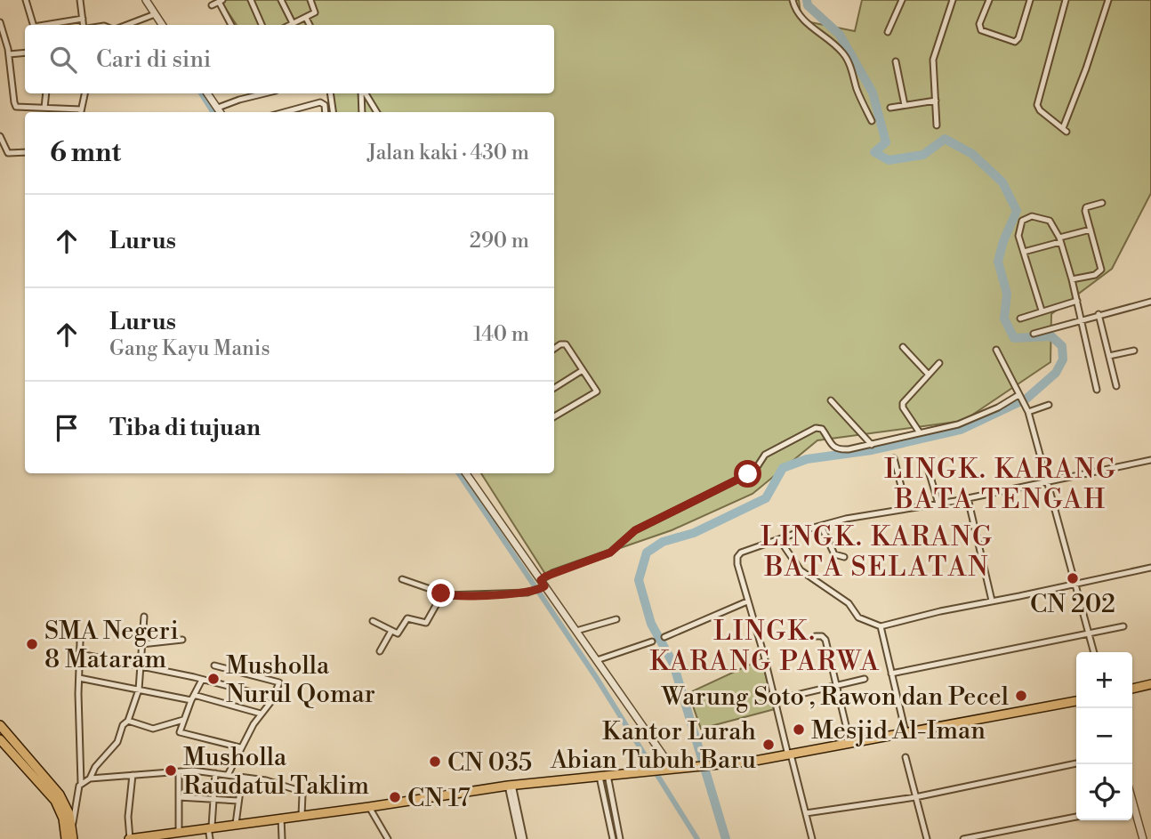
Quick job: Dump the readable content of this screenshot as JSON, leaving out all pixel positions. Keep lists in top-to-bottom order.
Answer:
{
  "districts": ["LINGK. KARANG BATA TENGAH", "LINGK. KARANG BATA SELATAN", "LINGK. KARANG PARWA"],
  "places": [
    "CN 202",
    "SMA Negeri 8 Mataram",
    "Musholla Nurul Qomar",
    "Warung Soto , Rawon dan Pecel",
    "Mesjid Al-Iman",
    "Kantor Lurah Abian Tubuh Baru",
    "CN 035",
    "Musholla Raudatul Taklim",
    "CN 17"
  ],
  "page": {
    "search": "Cari di sini",
    "heading": ["6 mnt", "Jalan kaki · 430 m"],
    "list": [
      ["Lurus", "290 m"],
      ["Lurus", "Gang Kayu Manis", "140 m"],
      "Tiba di tujuan"
    ],
    "map_buttons": ["+", "−"]
  }
}
